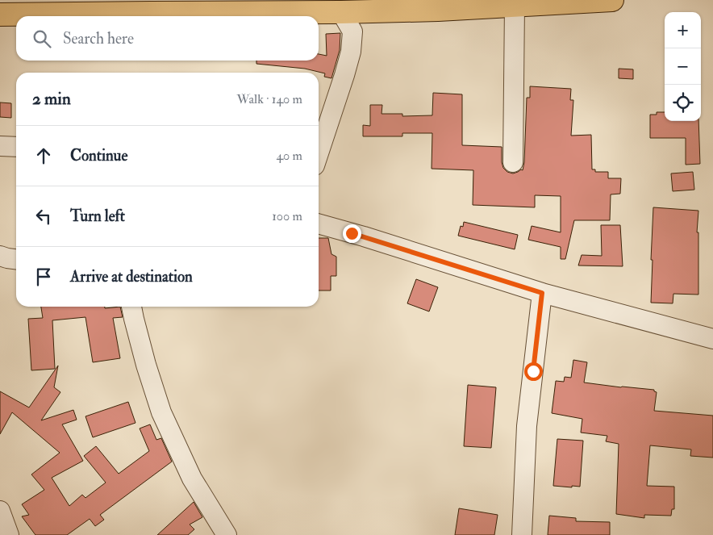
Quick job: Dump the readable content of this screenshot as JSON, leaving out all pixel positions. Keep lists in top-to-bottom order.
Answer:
{
  "page": {
    "map_buttons": ["+", "−"],
    "search": "Search here",
    "heading": ["2 min", "Walk · 140 m"],
    "list": [
      ["Continue", "40 m"],
      ["Turn left", "100 m"],
      "Arrive at destination"
    ]
  }
}
